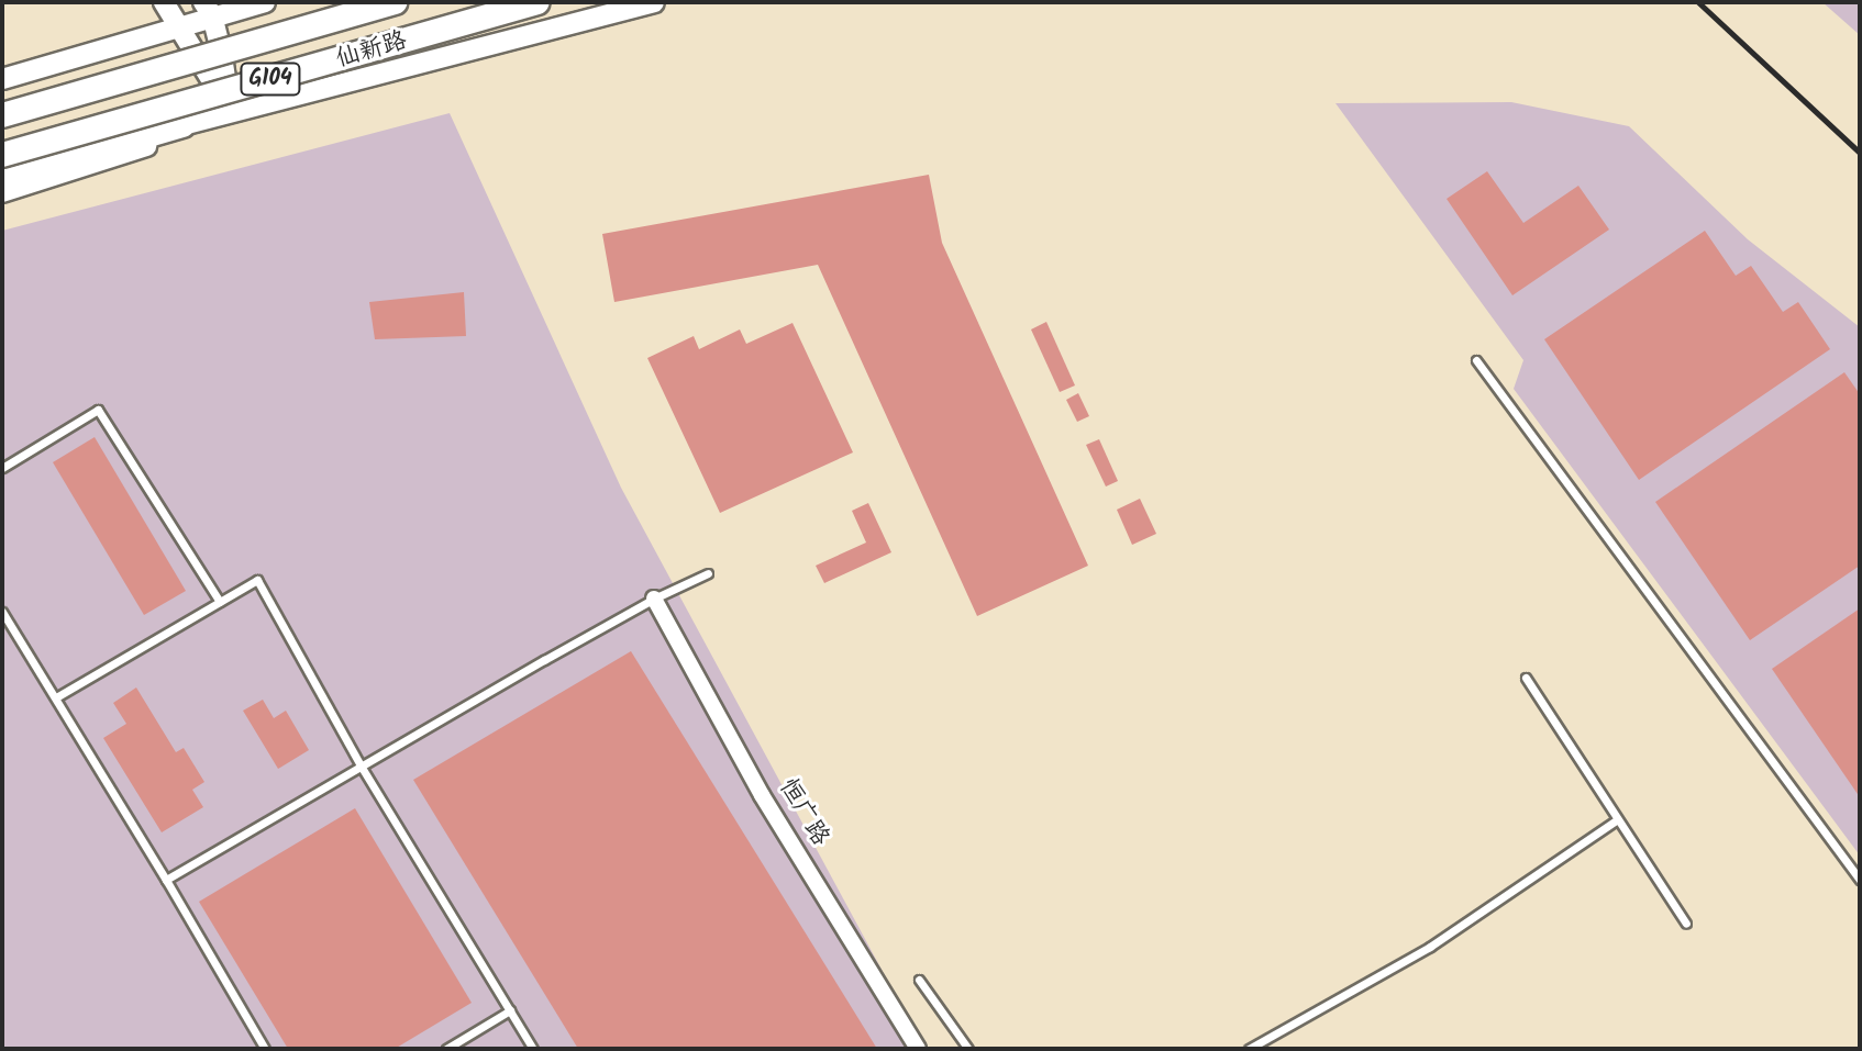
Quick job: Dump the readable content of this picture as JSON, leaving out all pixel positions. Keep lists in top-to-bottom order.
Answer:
{
  "streets": {
    "main road": ["仙新路", "G104"],
    "street": ["恒广路"]
  }
}
